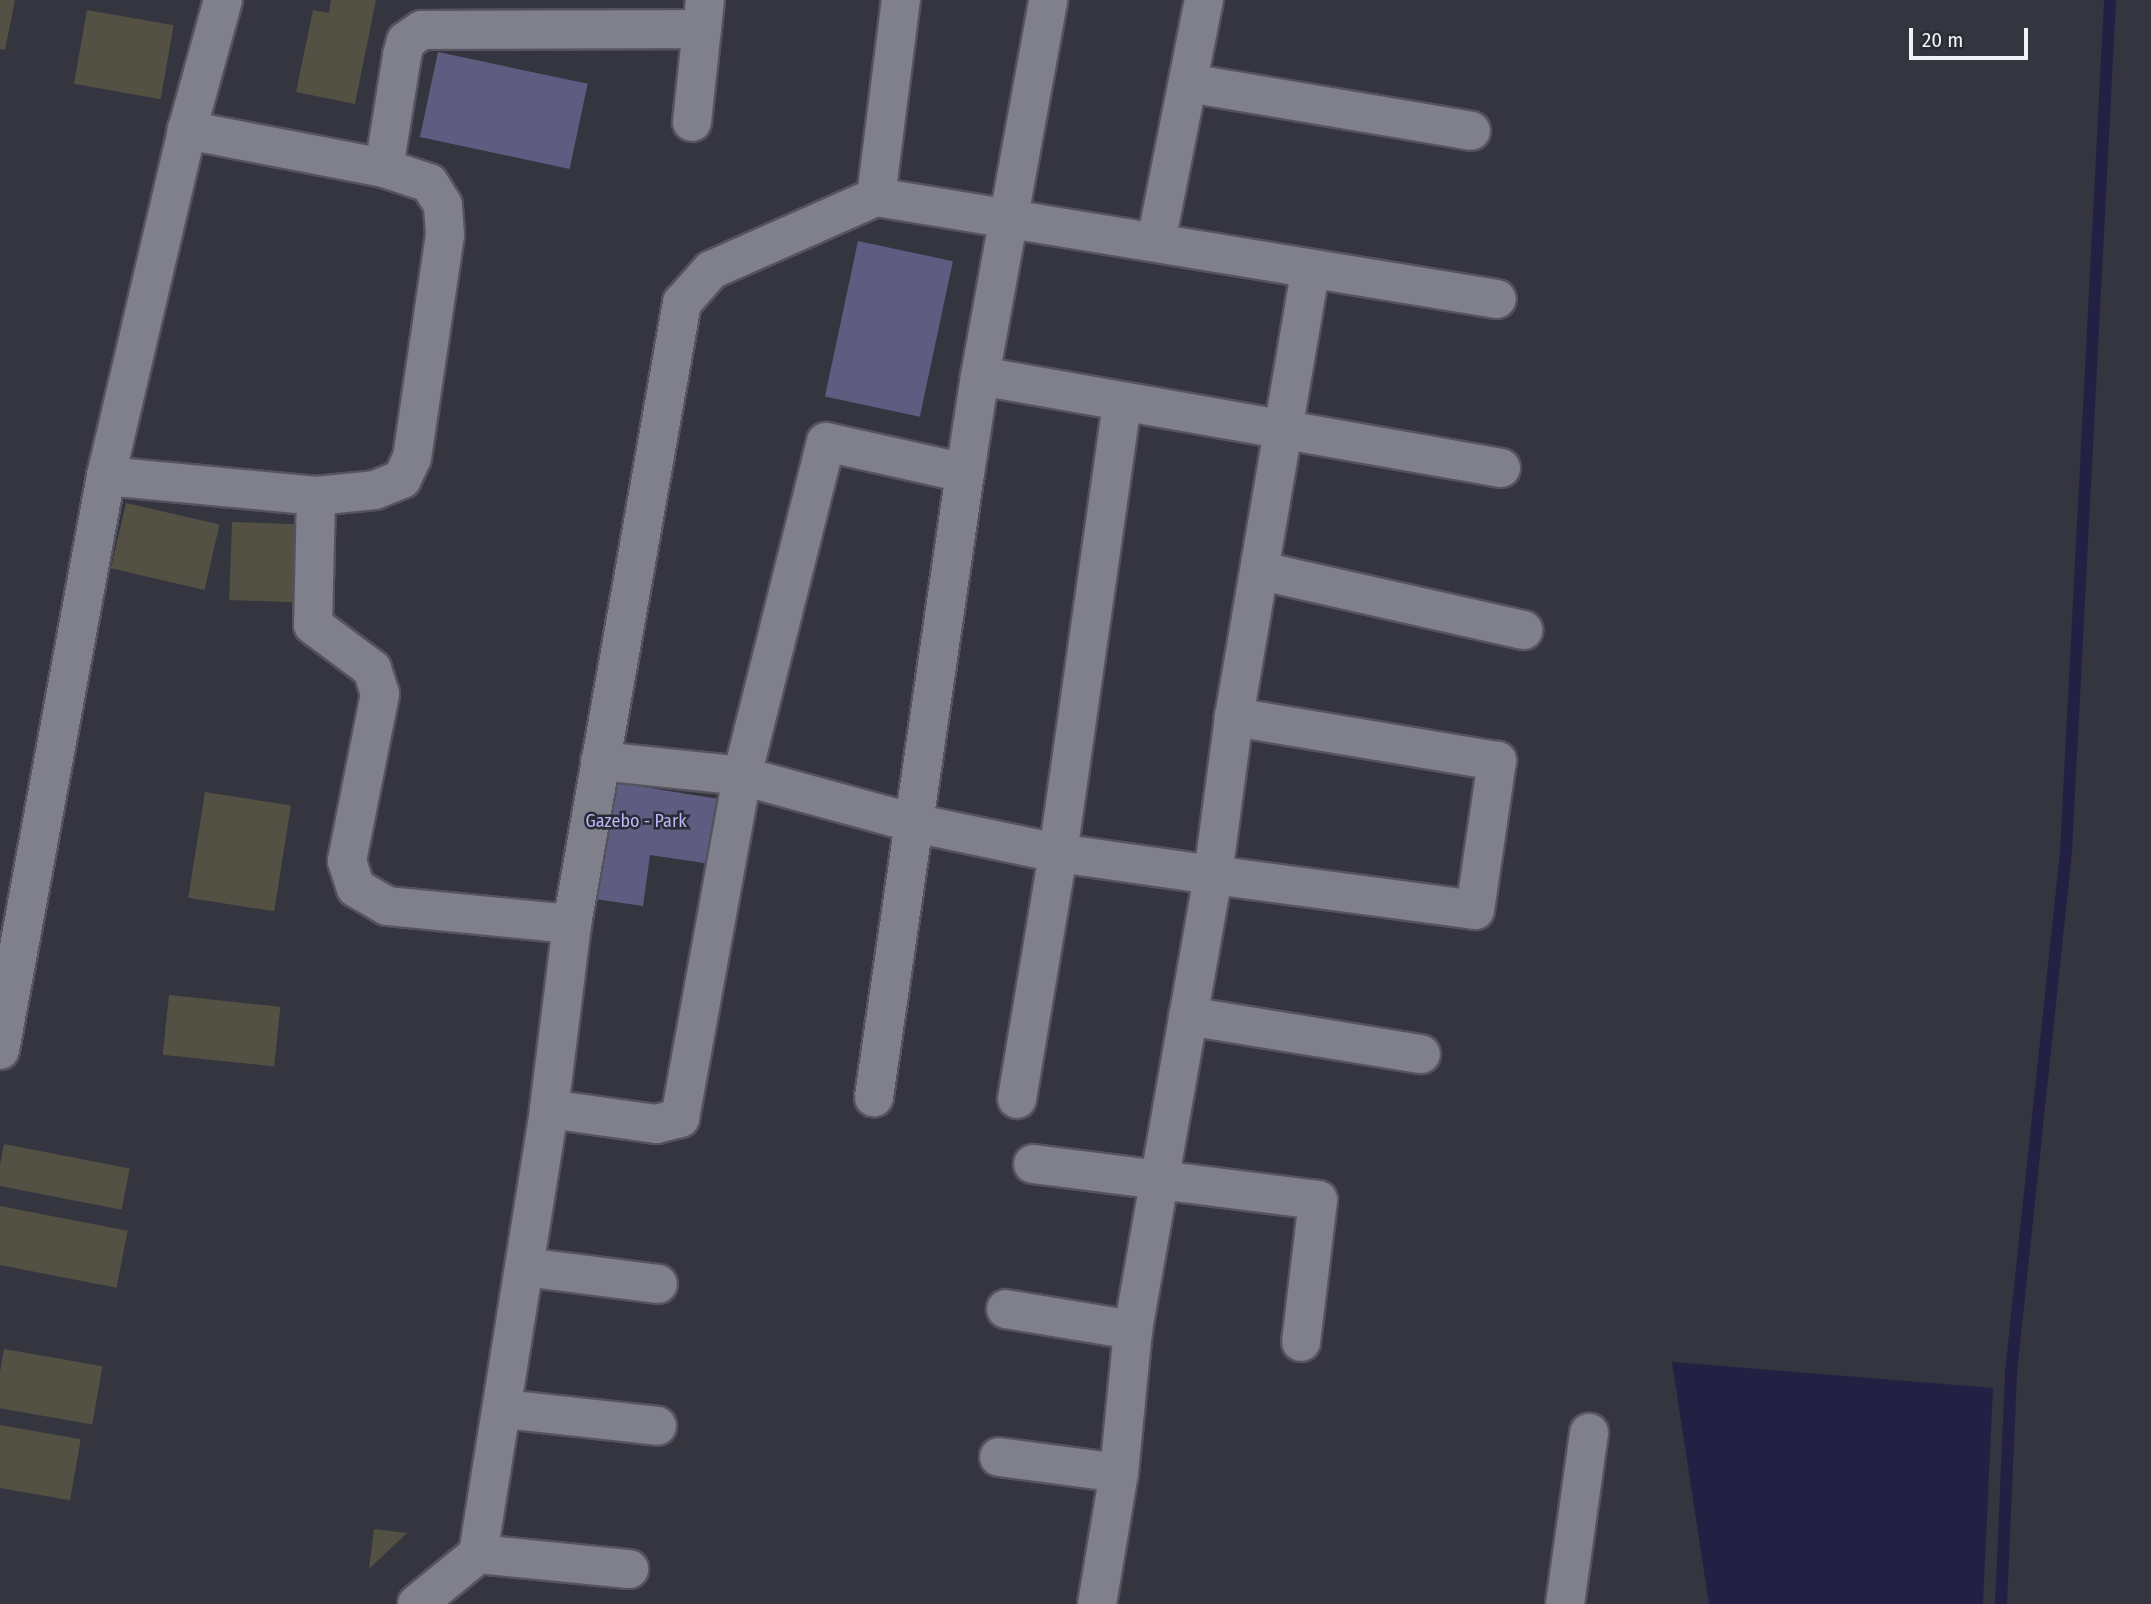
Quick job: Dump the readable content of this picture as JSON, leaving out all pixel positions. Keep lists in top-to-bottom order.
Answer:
{
  "parks": ["Gazebo - Park"],
  "scale_bar": "20 m"
}
